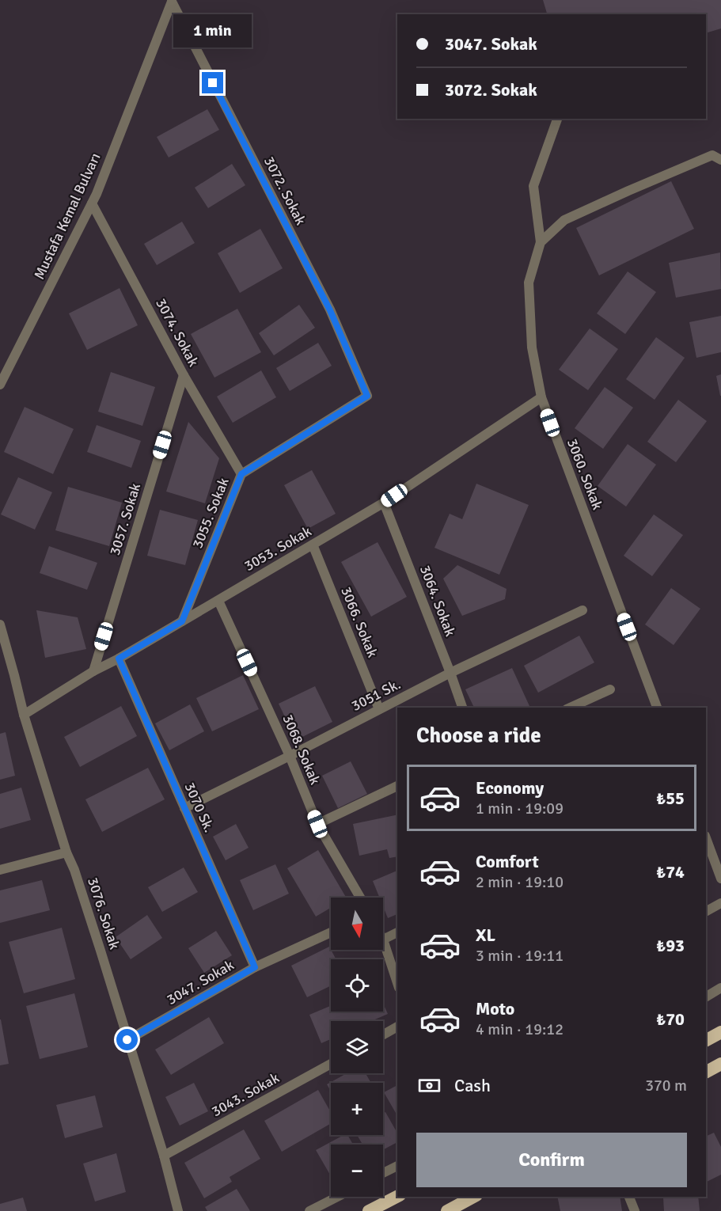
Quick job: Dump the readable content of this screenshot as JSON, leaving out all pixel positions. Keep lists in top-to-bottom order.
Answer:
{
  "streets": {
    "street": [
      "3072. Sokak",
      "Mustafa Kemal Bulvarı",
      "3074. Sokak",
      "3060. Sokak",
      "3055. Sokak",
      "3057. Sokak",
      "3053. Sokak",
      "3064. Sokak",
      "3066. Sokak",
      "3051 Sk.",
      "3068. Sokak",
      "3070 Sk.",
      "3076. Sokak",
      "3047. Sokak",
      "3043. Sokak"
    ]
  },
  "crossings": [
    ["3072. Sokak", "Mustafa Kemal Bulvarı"],
    ["3072. Sokak", "3055. Sokak"],
    ["Mustafa Kemal Bulvarı", "3074. Sokak"],
    ["3074. Sokak", "3055. Sokak"],
    ["3074. Sokak", "3057. Sokak"],
    ["3060. Sokak", "3053. Sokak"],
    ["3055. Sokak", "3053. Sokak"],
    ["3057. Sokak", "3053. Sokak"],
    ["3053. Sokak", "3064. Sokak"],
    ["3053. Sokak", "3066. Sokak"],
    ["3053. Sokak", "3068. Sokak"],
    ["3053. Sokak", "3070 Sk."],
    ["3053. Sokak", "3076. Sokak"],
    ["3064. Sokak", "3051 Sk."],
    ["3066. Sokak", "3051 Sk."],
    ["3051 Sk.", "3068. Sokak"],
    ["3051 Sk.", "3070 Sk."],
    ["3070 Sk.", "3047. Sokak"],
    ["3076. Sokak", "3047. Sokak"],
    ["3076. Sokak", "3043. Sokak"]
  ],
  "north": "bottom",
  "page": {
    "bubble": "1 min",
    "banner": ["3047. Sokak", "3072. Sokak"],
    "heading": "Choose a ride",
    "list": [
      {
        "name": "Economy",
        "note": "1 min · 19:09",
        "value": "₺55"
      },
      {
        "name": "Comfort",
        "note": "2 min · 19:10",
        "value": "₺74"
      },
      {
        "name": "XL",
        "note": "3 min · 19:11",
        "value": "₺93"
      },
      {
        "name": "Moto",
        "note": "4 min · 19:12",
        "value": "₺70"
      }
    ],
    "map_buttons": ["+", "−"],
    "pay": ["Cash", "370 m"],
    "buttons": "Confirm"
  }
}
